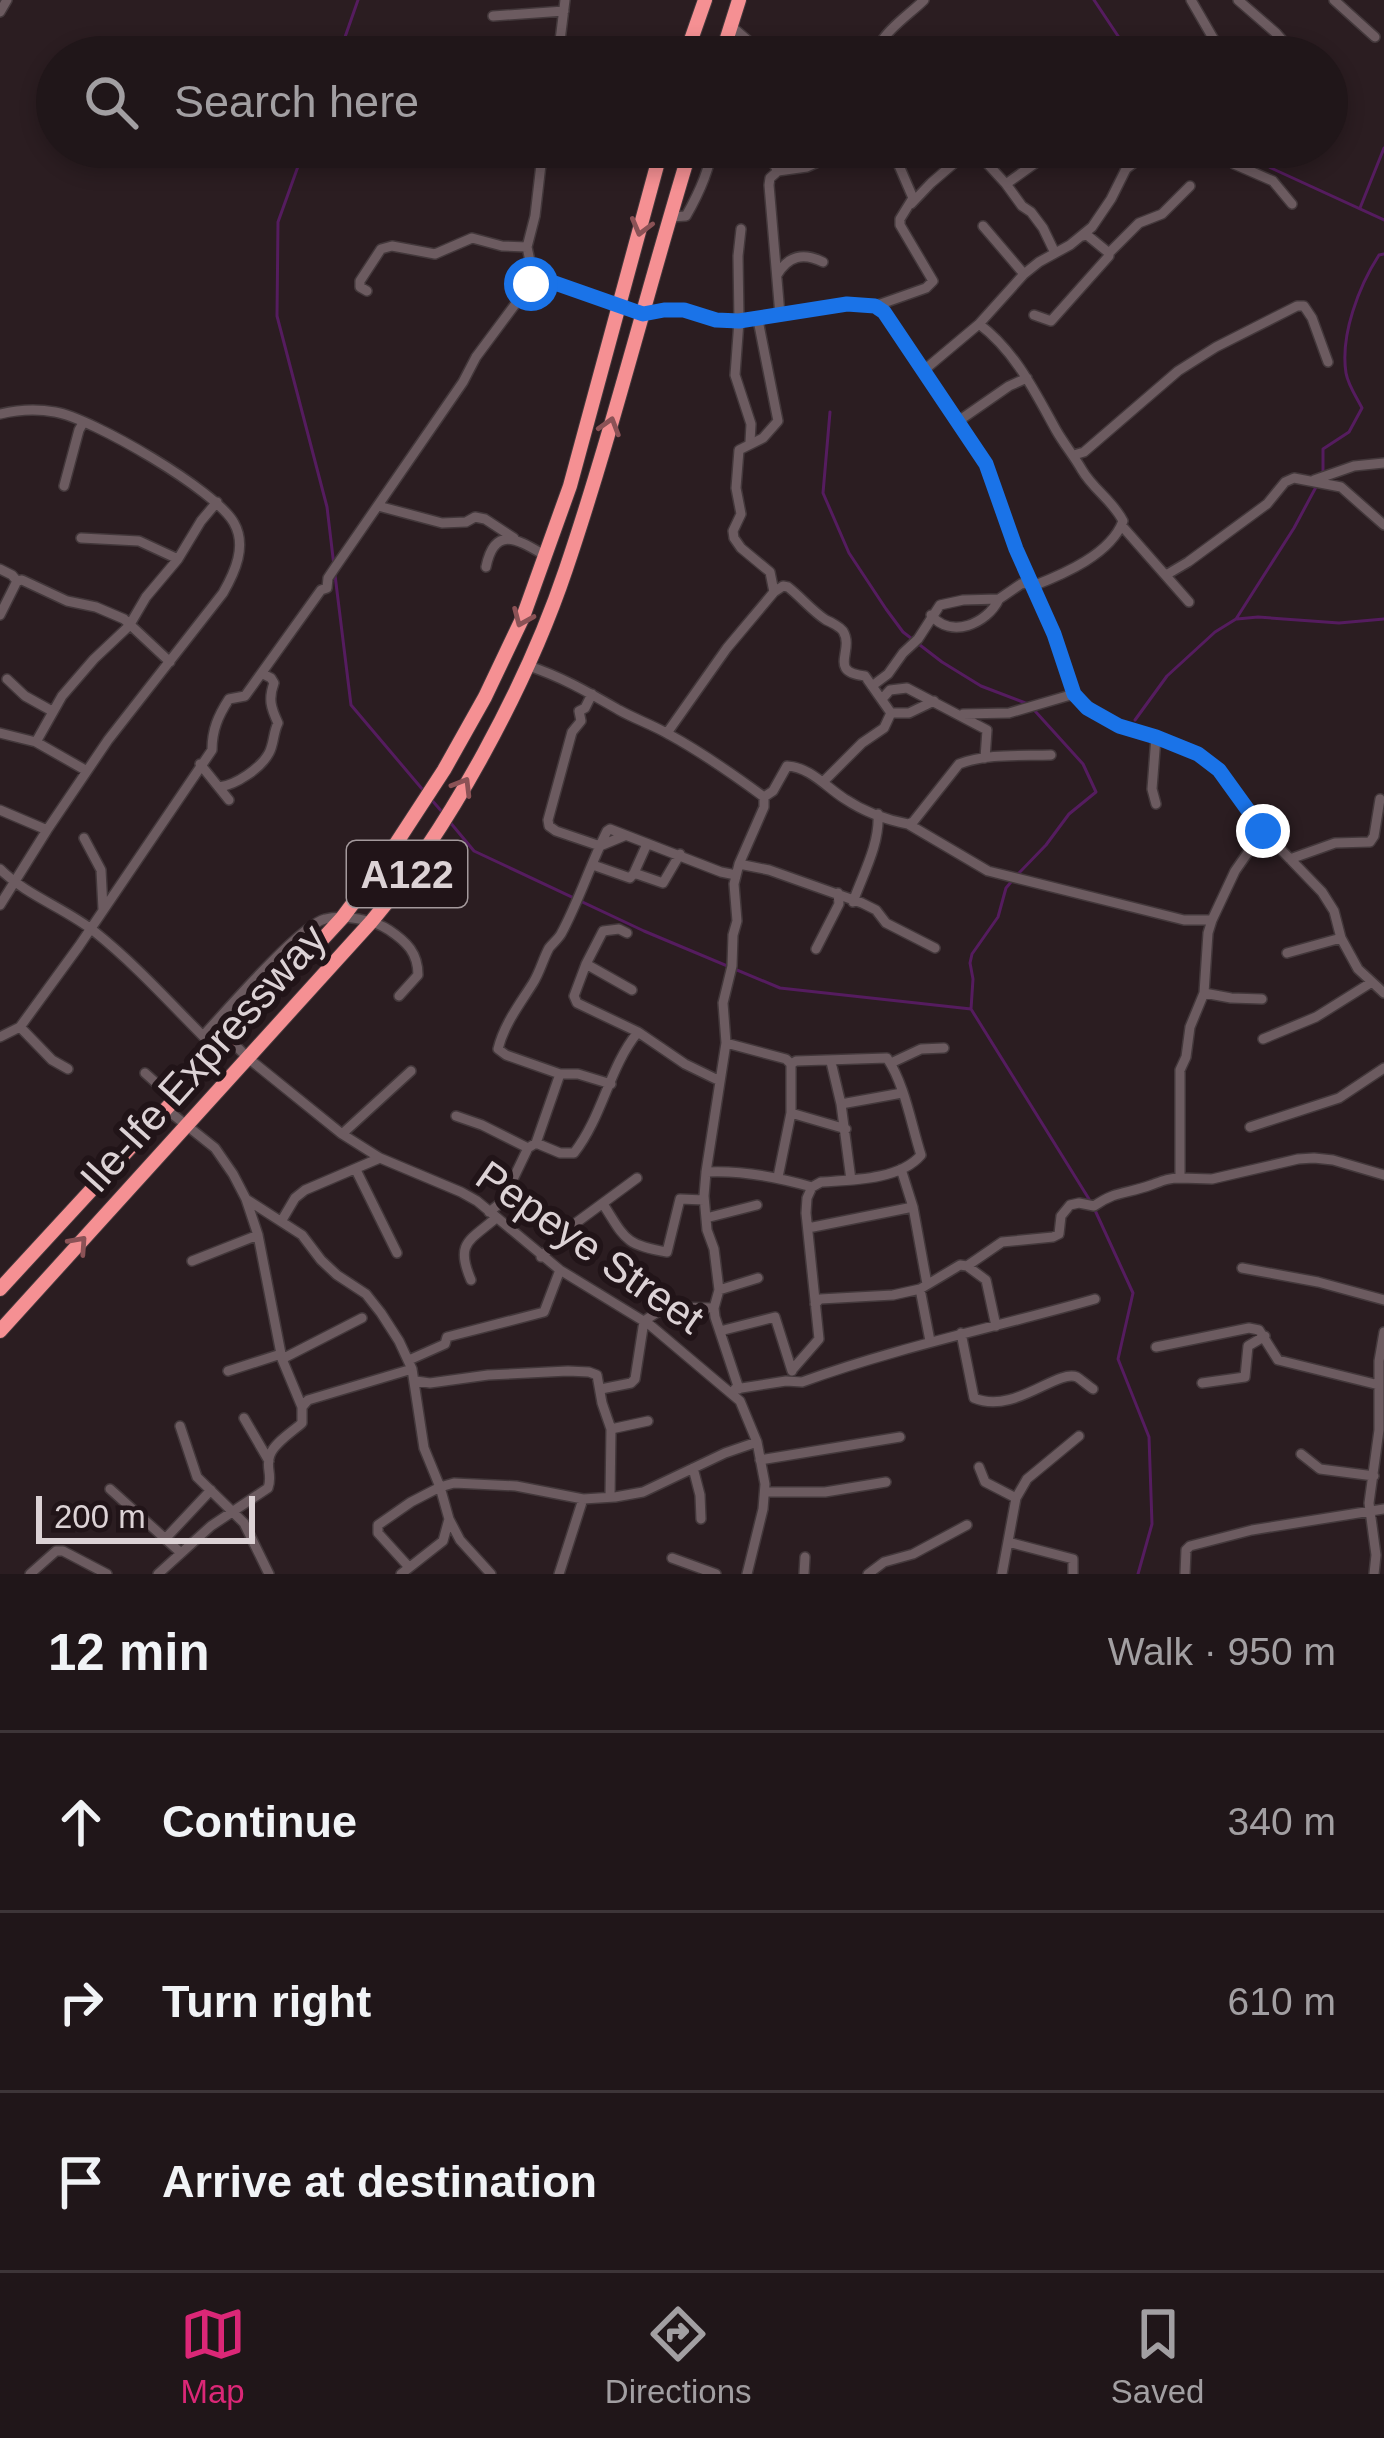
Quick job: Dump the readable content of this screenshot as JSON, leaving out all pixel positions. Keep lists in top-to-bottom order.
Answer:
{
  "streets": {
    "highway": ["A122", "Ile-Ife Expressway"],
    "street": ["Pepeye Street"]
  },
  "crossings": [
    ["Ile-Ife Expressway", "Pepeye Street"]
  ],
  "scale_bar": "200 m",
  "page": {
    "search": "Search here",
    "scale": "200 m",
    "heading": ["12 min", "Walk · 950 m"],
    "list": [
      ["Continue", "340 m"],
      ["Turn right", "610 m"],
      "Arrive at destination"
    ],
    "nav": ["Map", "Directions", "Saved"]
  }
}
